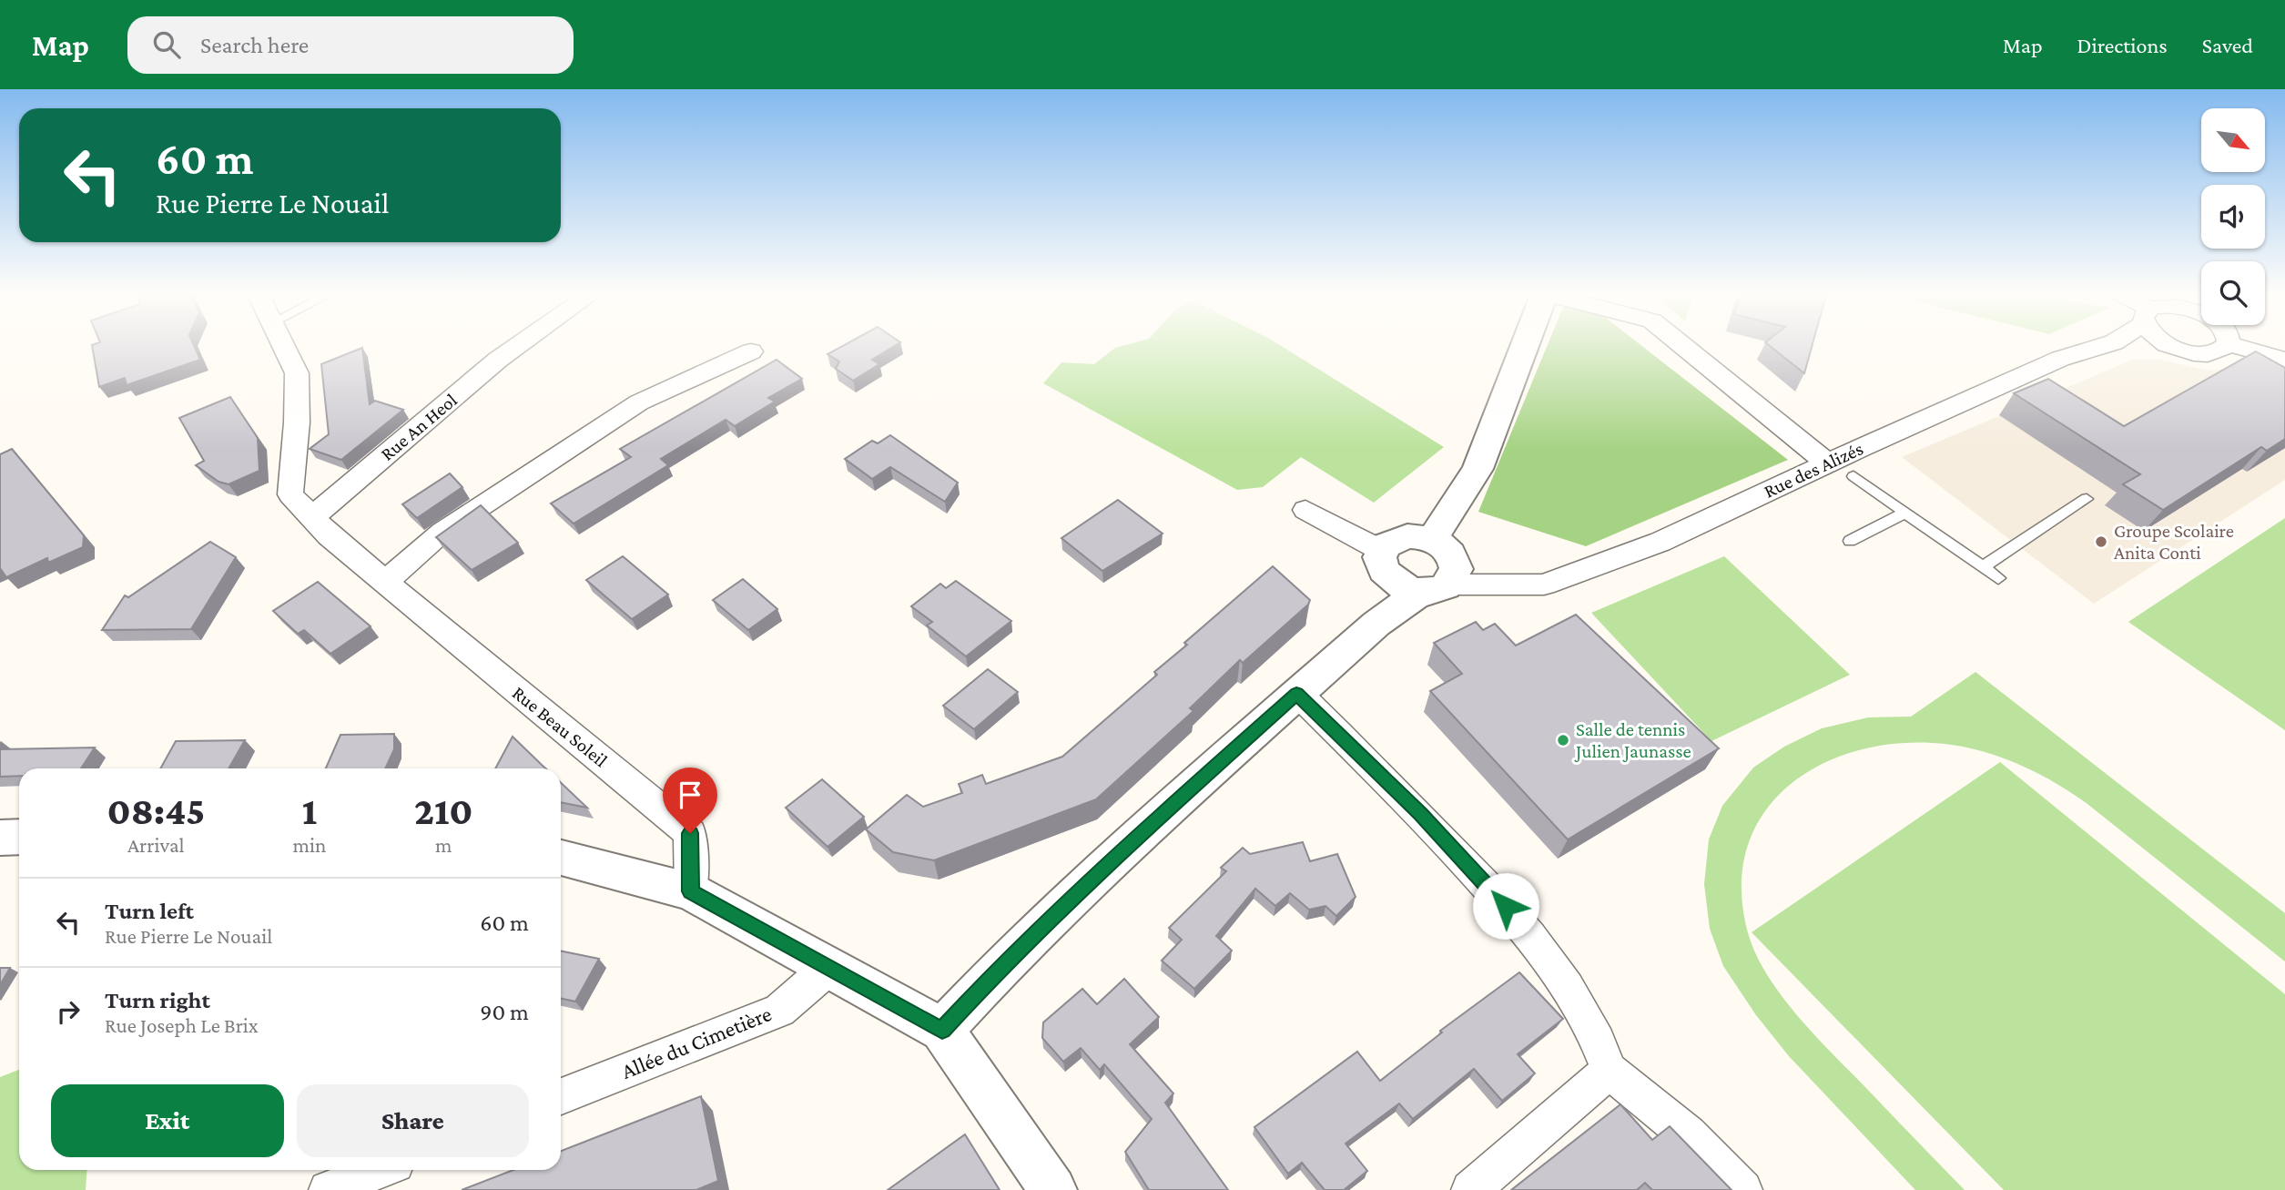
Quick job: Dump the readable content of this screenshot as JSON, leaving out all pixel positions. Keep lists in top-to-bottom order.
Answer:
{
  "streets": {
    "street": [
      "Rue An Heol",
      "Rue des Alizés",
      "Rue Beau Soleil",
      "Allée du Cimetière"
    ]
  },
  "crossings": [
    ["Rue An Heol", "Rue Beau Soleil"]
  ],
  "places": ["Groupe Scolaire Anita Conti", "Salle de tennis Julien Jaunasse"],
  "north": "bottom right",
  "page": {
    "header": "Map",
    "search": "Search here",
    "nav": ["Map", "Directions", "Saved"],
    "turn": ["60 m", "Rue Pierre Le Nouail"],
    "eta": [
      "08:45",
      "Arrival",
      "1",
      "min",
      "210",
      "m"
    ],
    "list": [
      {
        "name": "Turn left",
        "note": "Rue Pierre Le Nouail",
        "value": "60 m"
      },
      {
        "name": "Turn right",
        "note": "Rue Joseph Le Brix",
        "value": "90 m"
      }
    ],
    "buttons": ["Exit", "Share"]
  }
}
